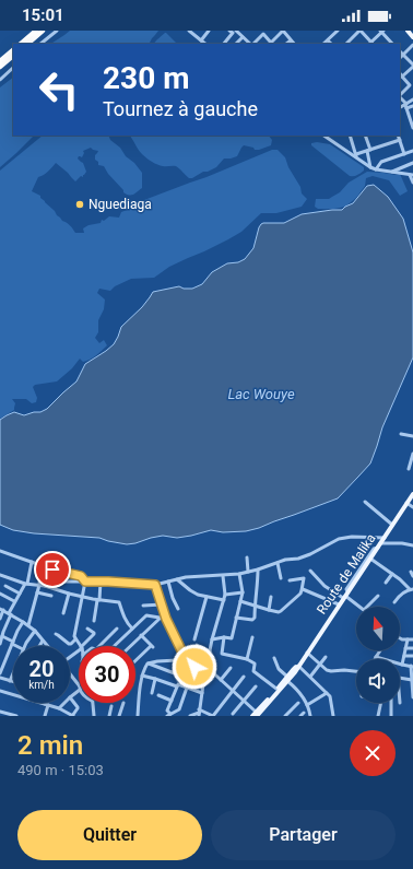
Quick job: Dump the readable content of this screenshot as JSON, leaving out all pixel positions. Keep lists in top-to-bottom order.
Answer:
{
  "streets": {
    "main road": ["Route de Malika"]
  },
  "water": ["Lac Wouye"],
  "places": ["Nguediaga"],
  "north": "top",
  "page": {
    "status": "15:01",
    "turn": ["230 m", "Tournez à gauche"],
    "speed": "20 km/h",
    "limit": "30",
    "heading": ["2 min", "490 m · 15:03"],
    "buttons": ["Quitter", "Partager"]
  }
}
